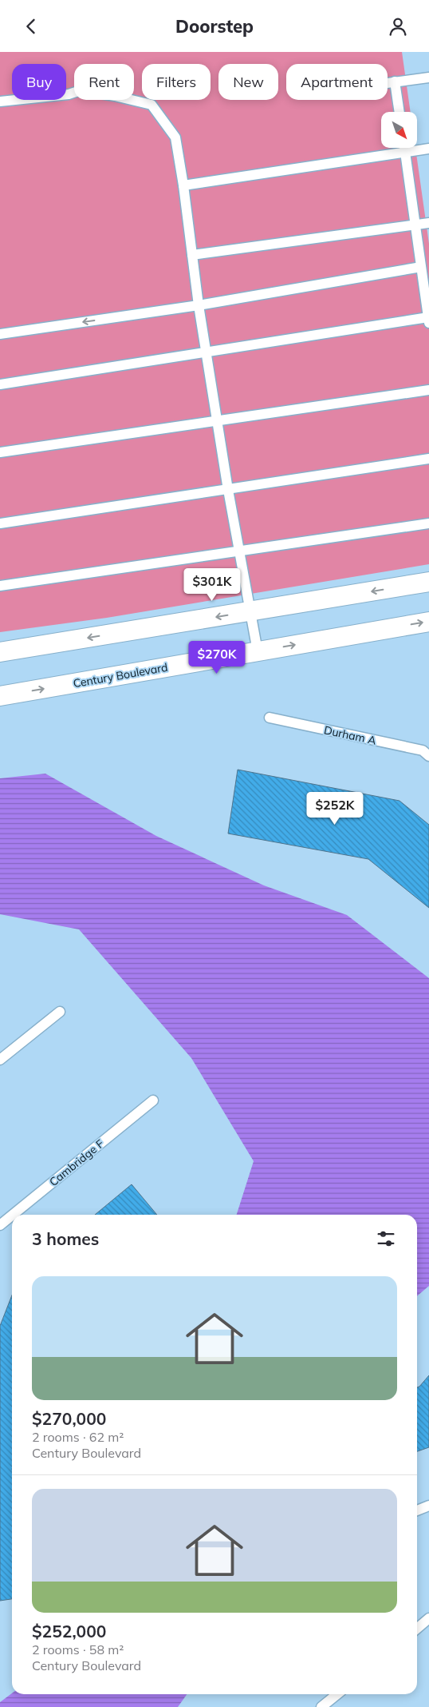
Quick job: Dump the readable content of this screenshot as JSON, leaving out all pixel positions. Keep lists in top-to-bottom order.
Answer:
{
  "streets": {
    "street": ["Century Boulevard"],
    "lane": ["Durham A", "Cambridge F"]
  },
  "north": "bottom right",
  "page": {
    "header": "Doorstep",
    "chip": [
      "Buy",
      "Rent",
      "Filters",
      "New",
      "Apartment"
    ],
    "price": ["$301K", "$270K", "$252K"],
    "heading": "3 homes",
    "list": [
      {
        "name": "$270,000",
        "note": "2 rooms · 62 m² · Century Boulevard"
      },
      {
        "name": "$252,000",
        "note": "2 rooms · 58 m² · Century Boulevard"
      }
    ]
  }
}
